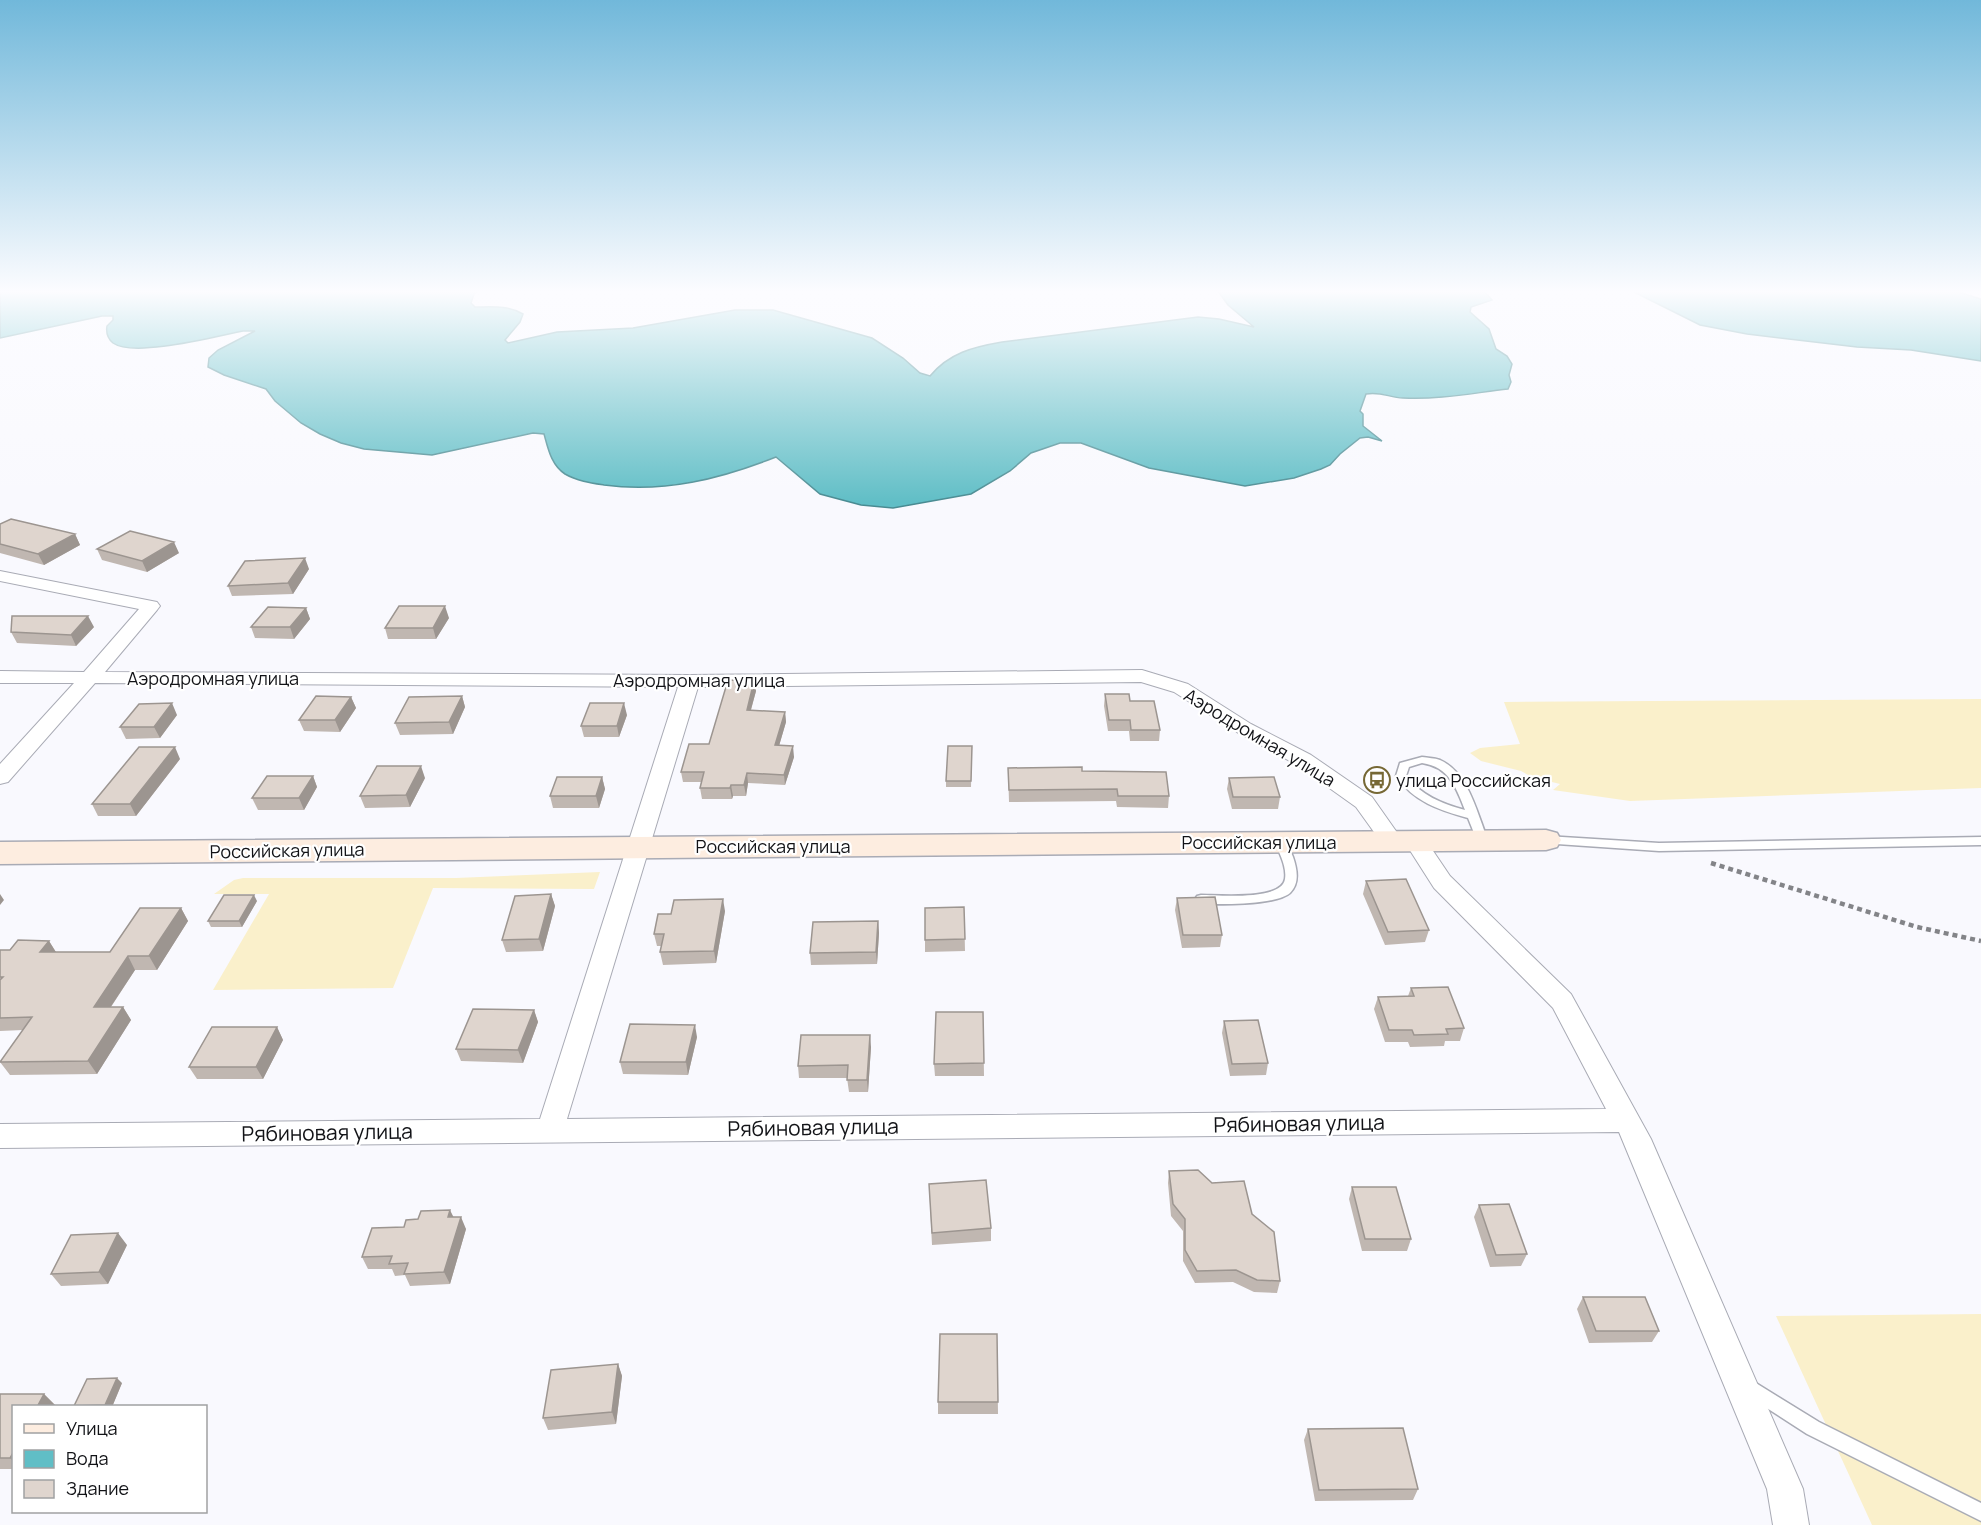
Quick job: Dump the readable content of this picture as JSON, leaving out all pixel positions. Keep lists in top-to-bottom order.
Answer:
{
  "streets": {
    "street": ["Аэродромная улица", "Российская улица", "Рябиновая улица"]
  },
  "crossings": [
    ["Аэродромная улица", "Российская улица"],
    ["Аэродромная улица", "Рябиновая улица"]
  ],
  "places": {
    "bus stop": ["улица Российская"]
  },
  "legend": ["Улица", "Вода", "Здание"]
}
